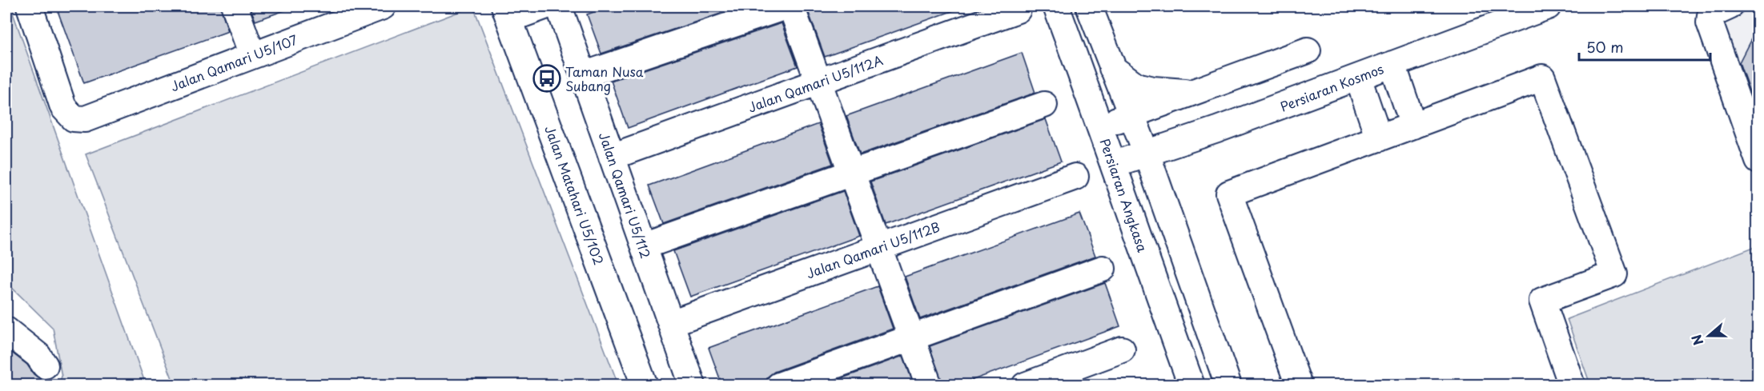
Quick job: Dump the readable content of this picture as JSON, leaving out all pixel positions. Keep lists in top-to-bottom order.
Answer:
{
  "streets": {
    "street": [
      "Jalan Qamari U5/107",
      "Jalan Qamari U5/112A",
      "Persiaran Kosmos",
      "Jalan Matahari U5/102",
      "Jalan Qamari U5/112",
      "Persiaran Angkasa",
      "Jalan Qamari U5/112B"
    ]
  },
  "crossings": [
    ["Jalan Qamari U5/112A", "Jalan Qamari U5/112"],
    ["Persiaran Kosmos", "Persiaran Angkasa"],
    ["Jalan Qamari U5/112", "Jalan Qamari U5/112B"]
  ],
  "places": {
    "bus stop": ["Taman Nusa Subang"]
  },
  "scale_bar": "50 m",
  "north": "left"
}
